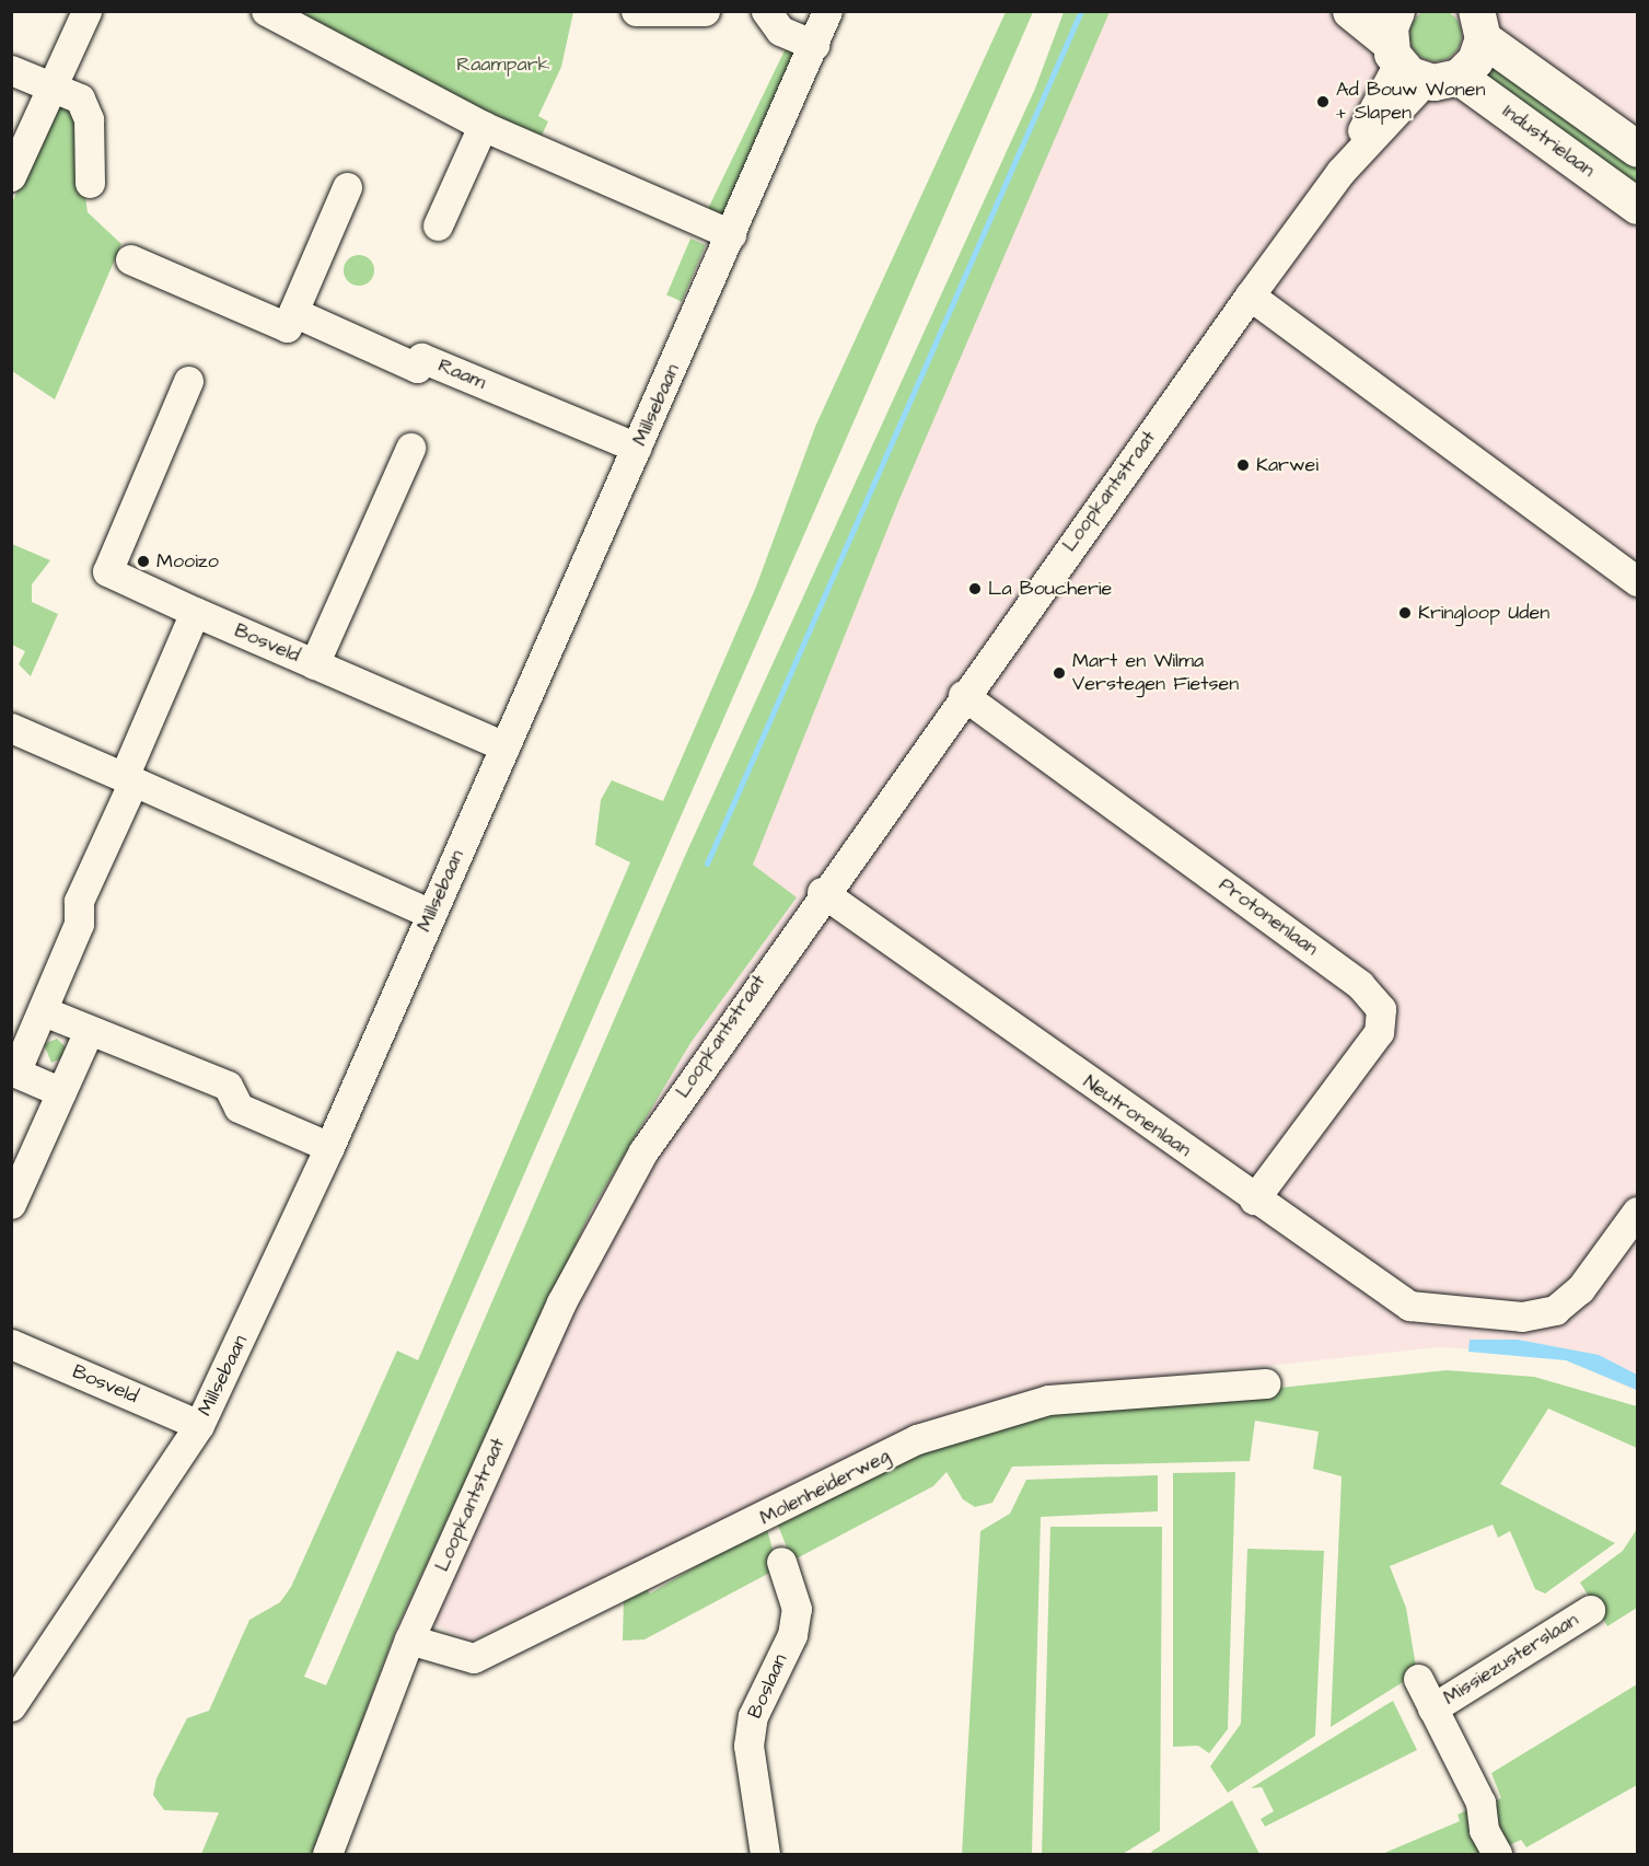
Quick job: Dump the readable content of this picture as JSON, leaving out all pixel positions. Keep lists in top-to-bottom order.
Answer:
{
  "streets": {
    "main road": ["Industrielaan"],
    "street": [
      "Raam",
      "Millsebaan",
      "Loopkantstraat",
      "Bosveld",
      "Protonenlaan",
      "Neutronenlaan",
      "Molenheiderweg",
      "Missiezusterslaan",
      "Boslaan"
    ]
  },
  "crossings": [
    ["Industrielaan", "Loopkantstraat"],
    ["Raam", "Millsebaan"],
    ["Millsebaan", "Bosveld"],
    ["Loopkantstraat", "Protonenlaan"],
    ["Loopkantstraat", "Neutronenlaan"],
    ["Loopkantstraat", "Molenheiderweg"],
    ["Protonenlaan", "Neutronenlaan"]
  ],
  "parks": ["Raampark"],
  "places": [
    "Ad Bouw Wonen + Slapen",
    "Karwei",
    "Mooizo",
    "La Boucherie",
    "Kringloop Uden",
    "Mart en Wilma Verstegen Fietsen"
  ]
}
